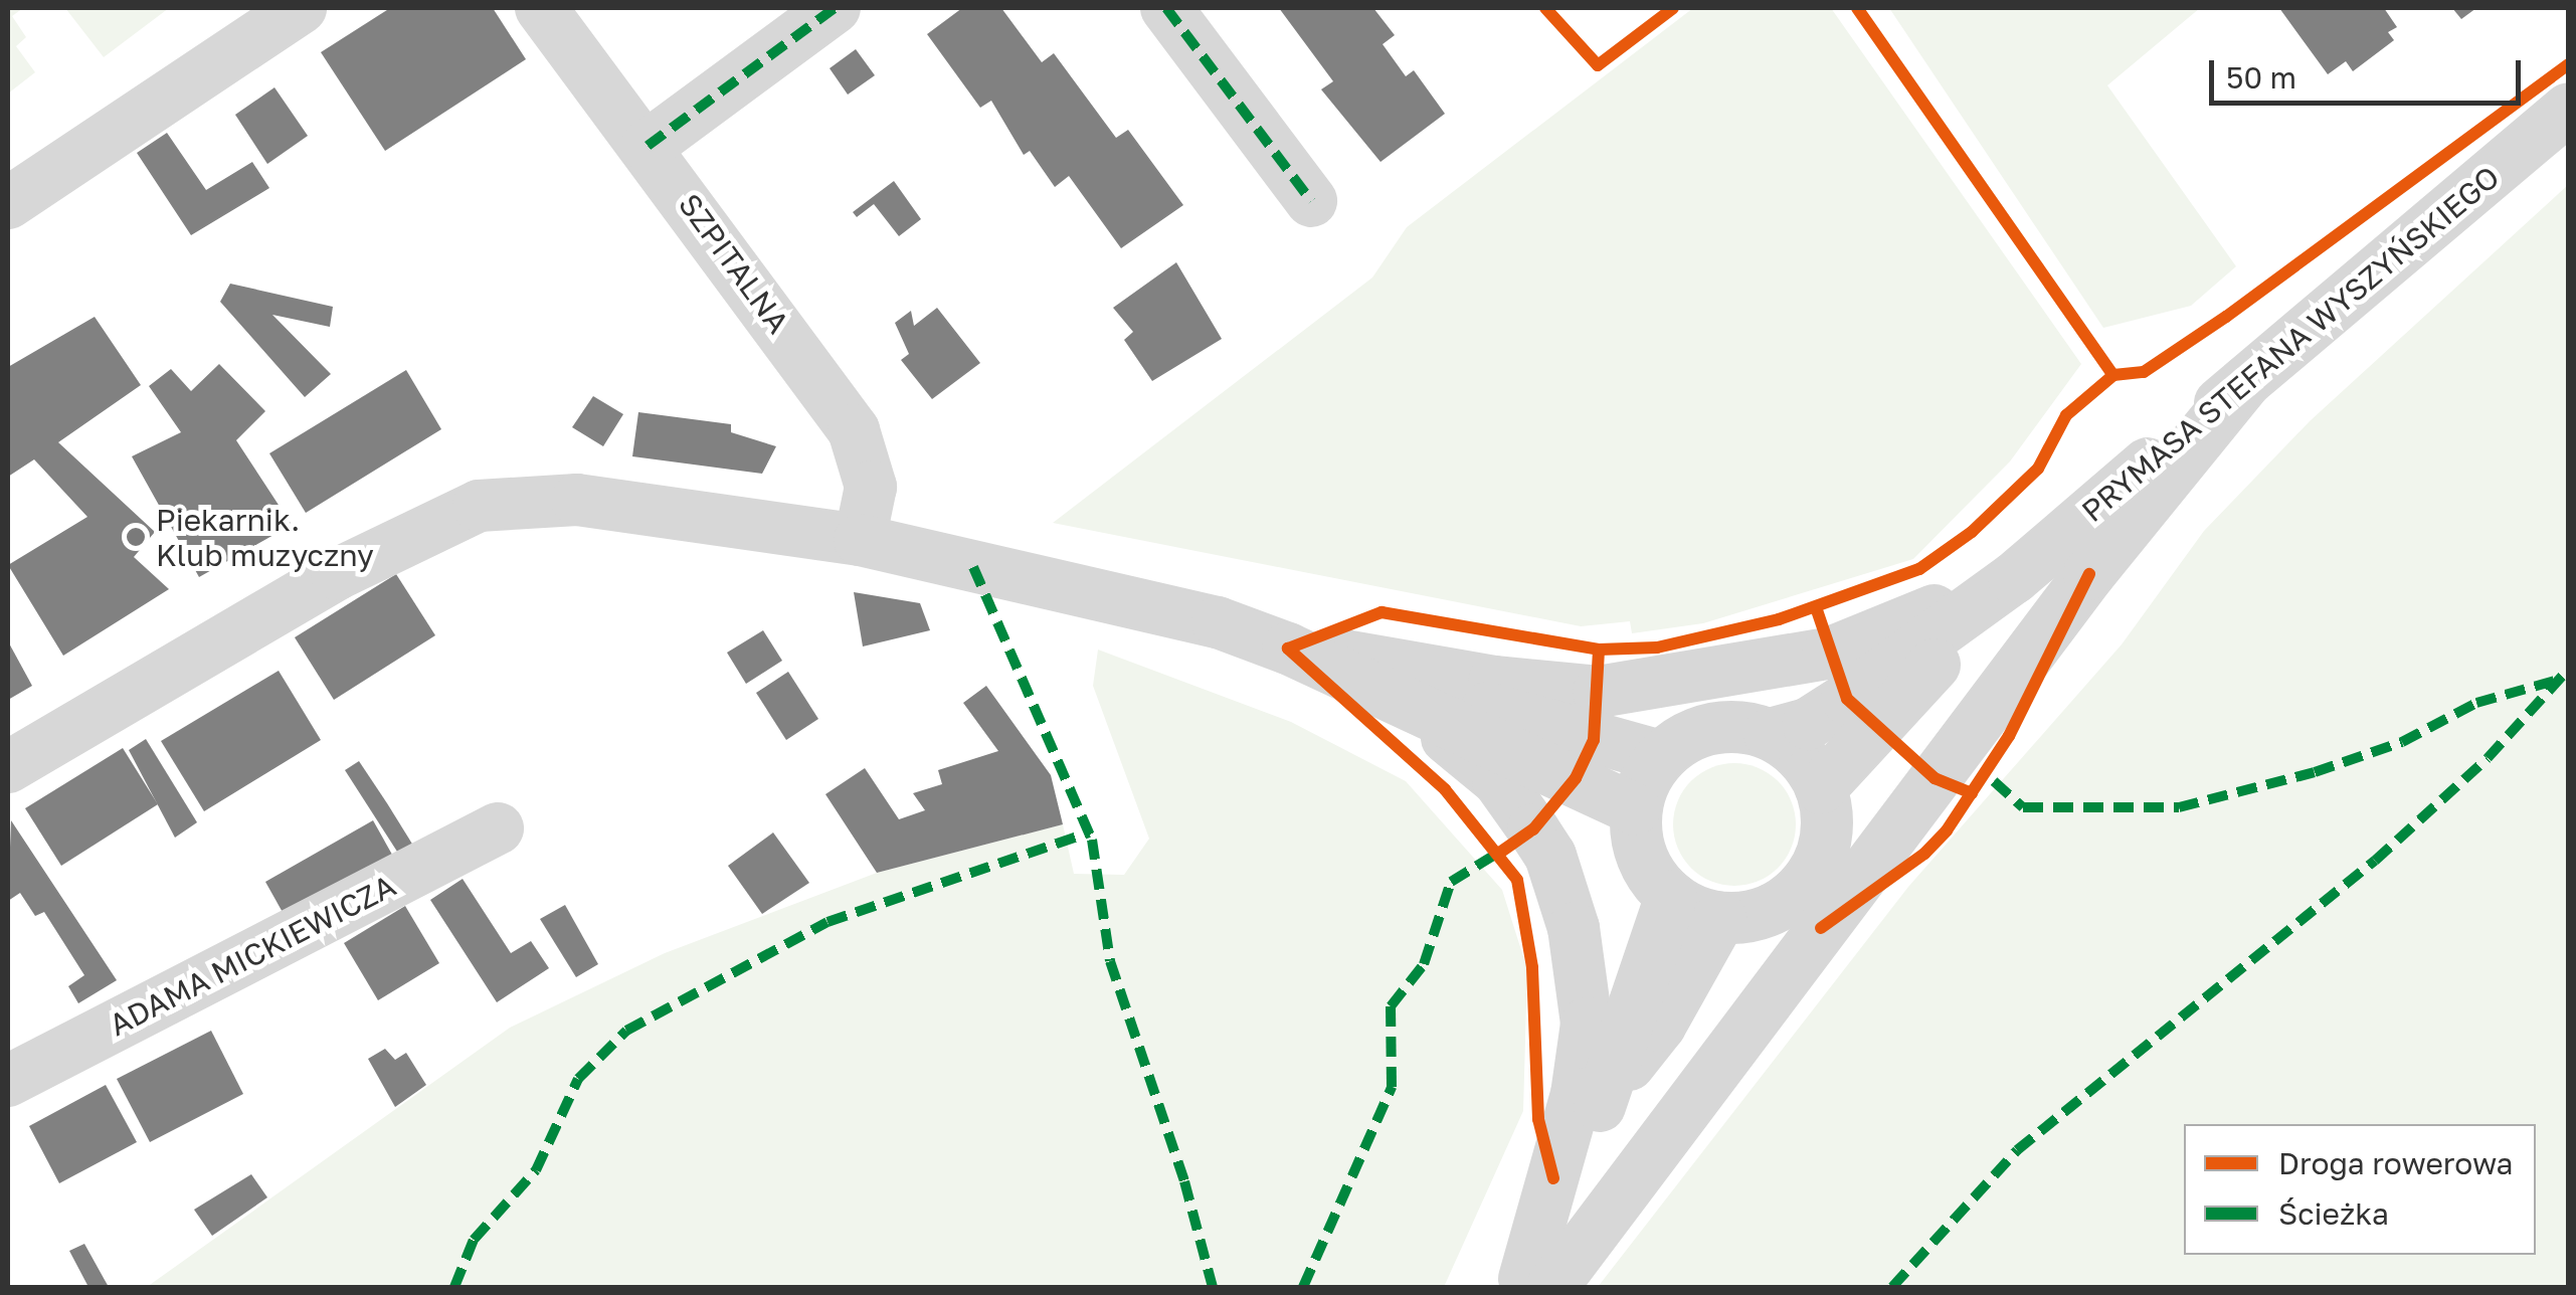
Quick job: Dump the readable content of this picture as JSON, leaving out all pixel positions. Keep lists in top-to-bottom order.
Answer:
{
  "streets": {
    "street": ["SZPITALNA", "PRYMASA STEFANA WYSZYŃSKIEGO", "ADAMA MICKIEWICZA"]
  },
  "places": ["Piekarnik. Klub muzyczny"],
  "legend": ["Droga rowerowa", "Ścieżka"],
  "scale_bar": "50 m"
}
